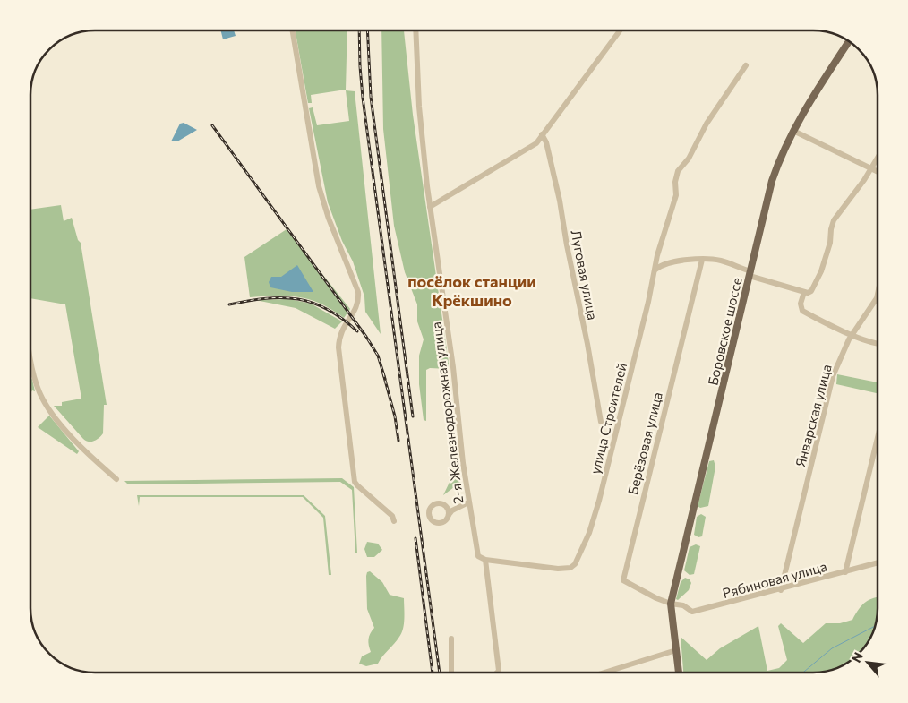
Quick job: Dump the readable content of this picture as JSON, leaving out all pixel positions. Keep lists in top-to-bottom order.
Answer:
{
  "streets": {
    "main road": ["Боровское шоссе"],
    "street": [
      "Луговая улица",
      "2-я Железнодорожная улица",
      "Январская улица",
      "улица Строителей",
      "Берёзовая улица",
      "Рябиновая улица"
    ]
  },
  "crossings": [
    ["Боровское шоссе", "Берёзовая улица"],
    ["Боровское шоссе", "Рябиновая улица"],
    ["2-я Железнодорожная улица", "улица Строителей"],
    ["Январская улица", "Рябиновая улица"],
    ["Берёзовая улица", "Рябиновая улица"]
  ],
  "districts": ["посёлок станции Крёкшино"],
  "north": "top left"
}
